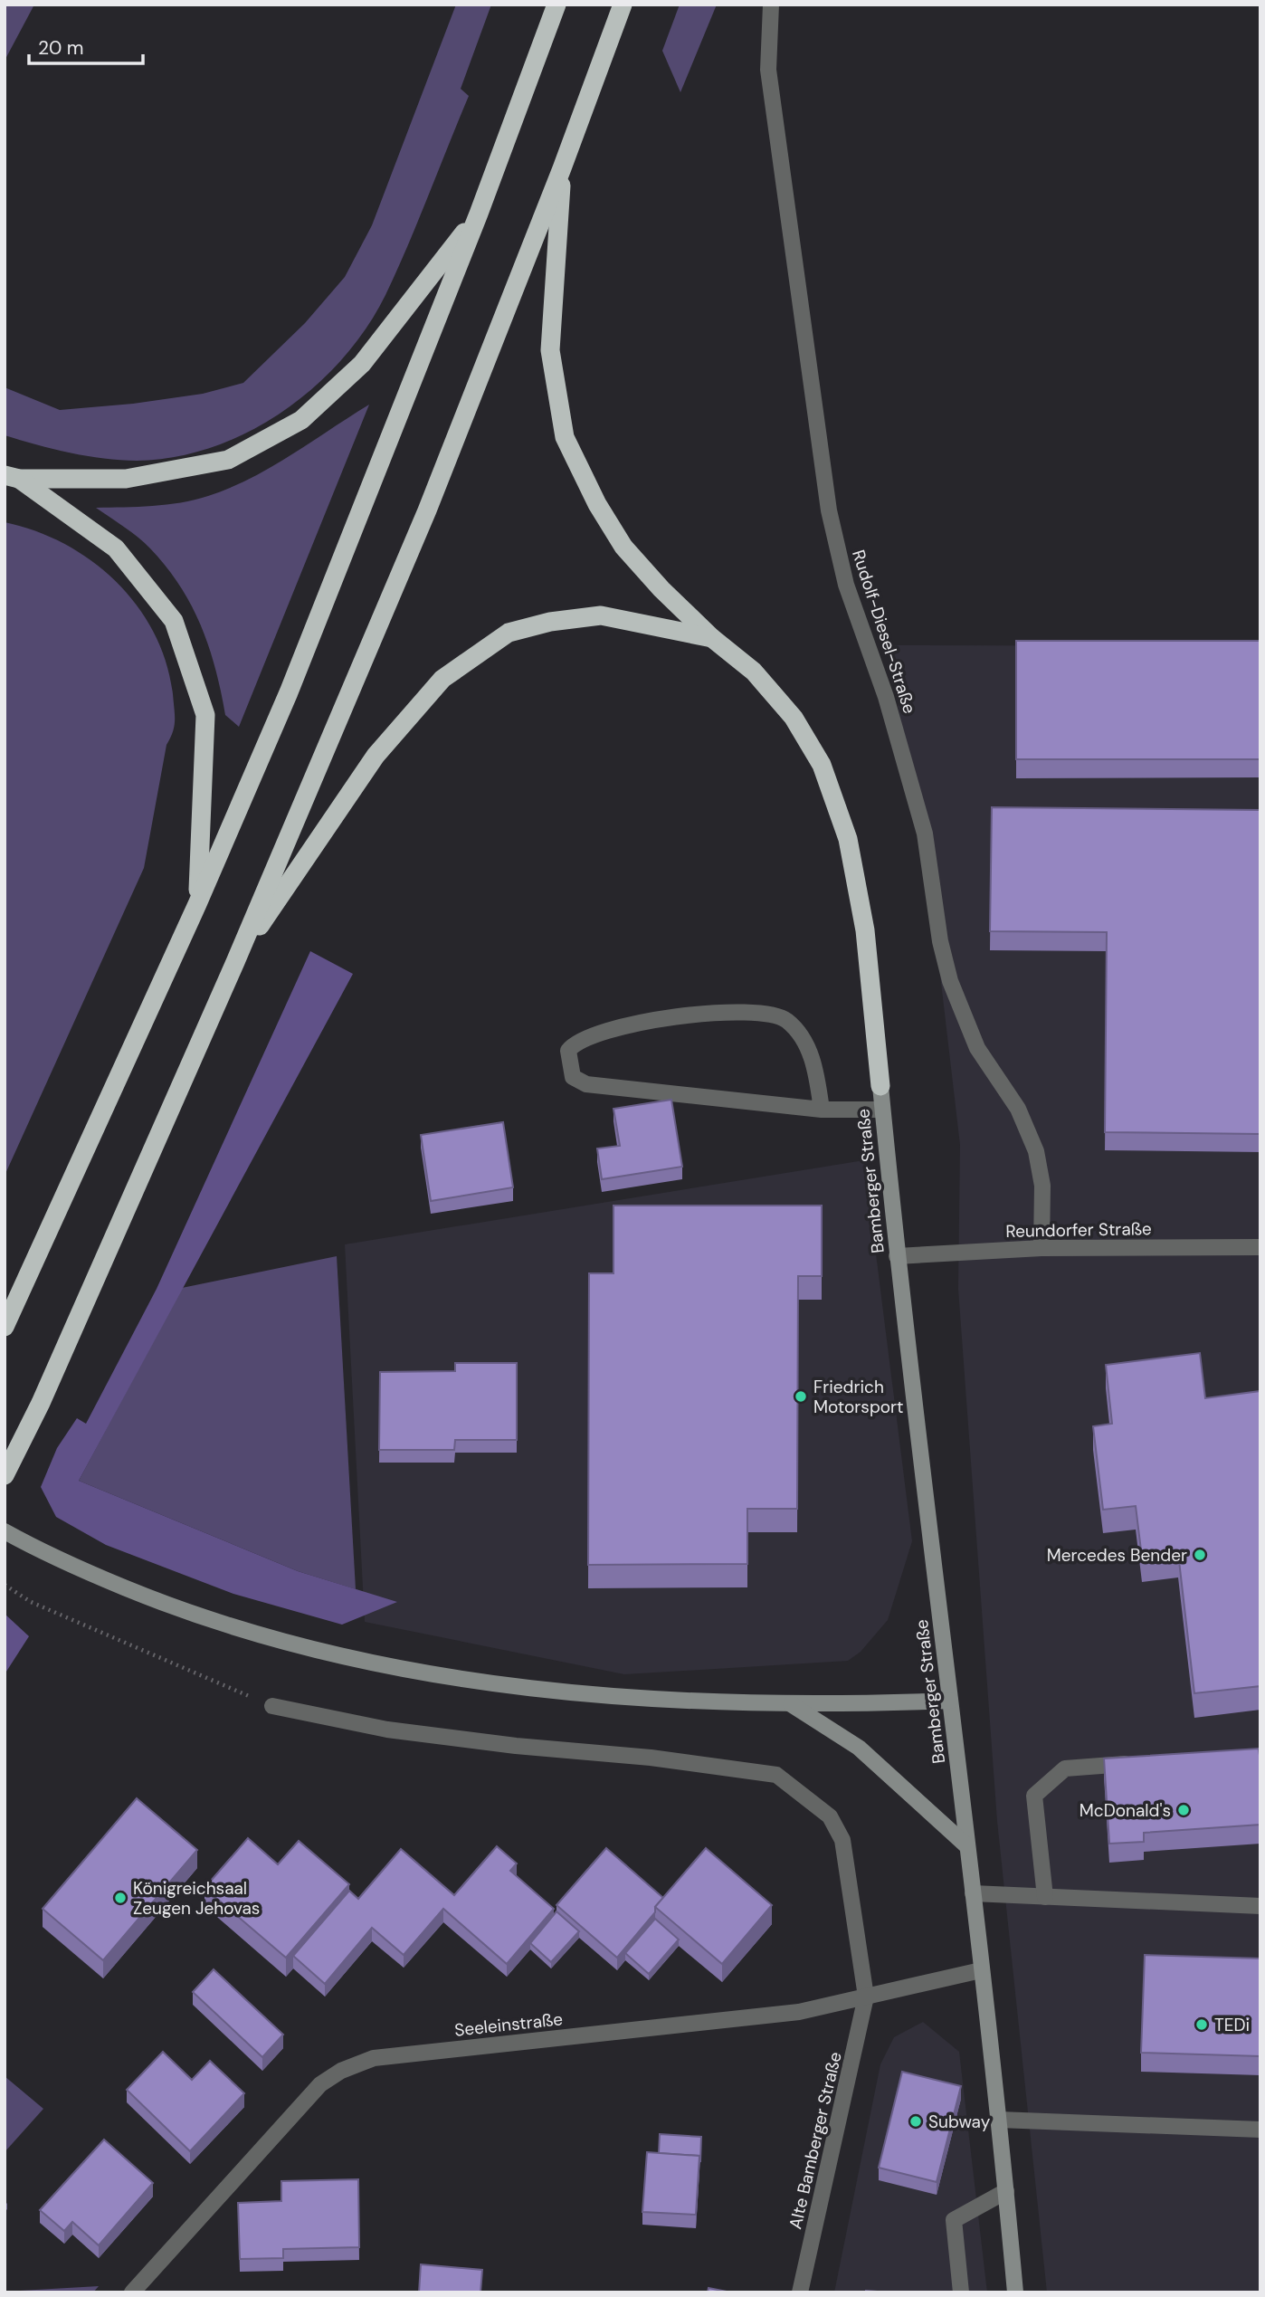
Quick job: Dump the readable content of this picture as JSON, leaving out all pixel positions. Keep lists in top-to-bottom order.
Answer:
{
  "streets": {
    "main road": ["Bamberger Straße"],
    "street": [
      "Rudolf-Diesel-Straße",
      "Reundorfer Straße",
      "Seeleinstraße",
      "Alte Bamberger Straße"
    ]
  },
  "crossings": [
    ["Rudolf-Diesel-Straße", "Reundorfer Straße"],
    ["Bamberger Straße", "Reundorfer Straße"],
    ["Bamberger Straße", "Seeleinstraße"],
    ["Seeleinstraße", "Alte Bamberger Straße"]
  ],
  "places": [
    "Friedrich Motorsport",
    "Mercedes Bender",
    "McDonald's",
    "Königreichsaal Zeugen Jehovas",
    "TEDi",
    "Subway"
  ],
  "scale_bar": "20 m"
}
